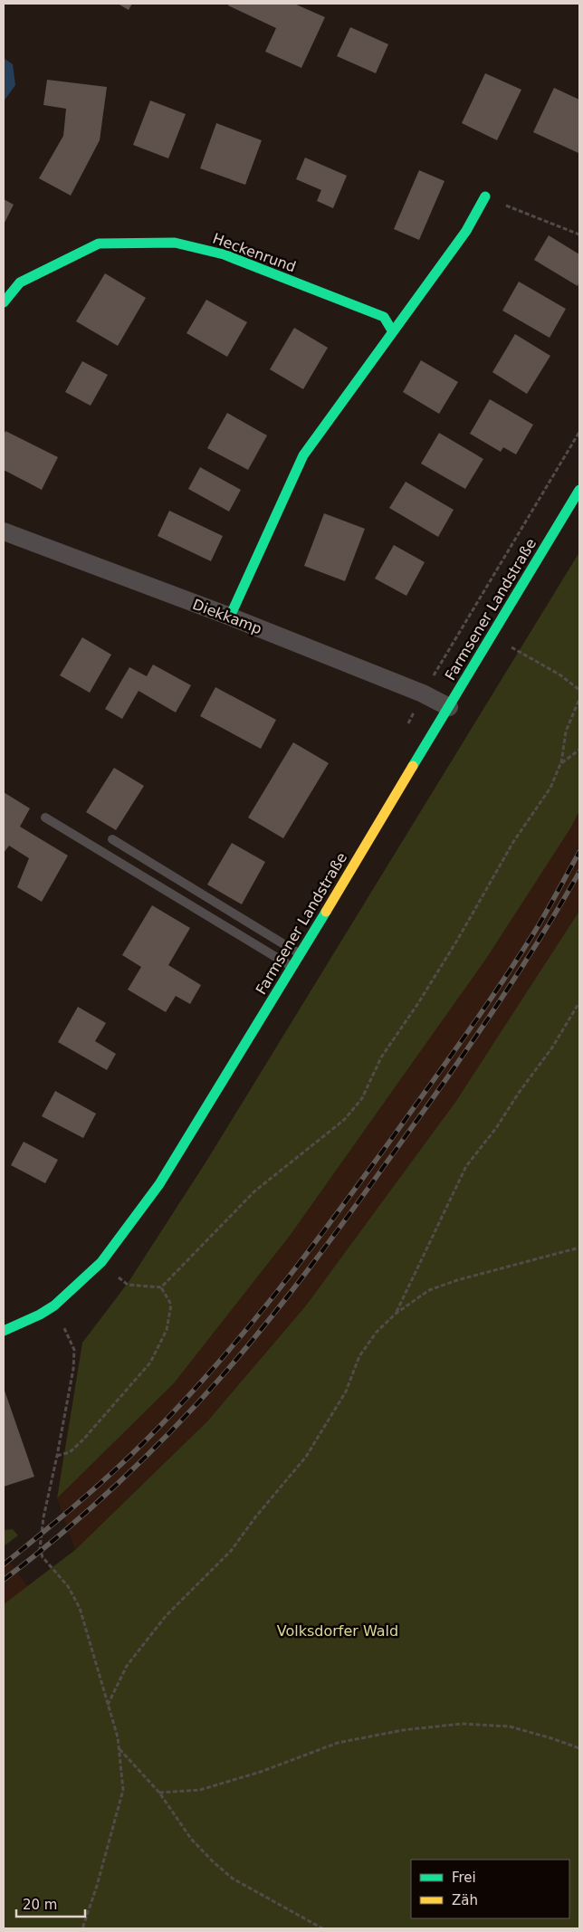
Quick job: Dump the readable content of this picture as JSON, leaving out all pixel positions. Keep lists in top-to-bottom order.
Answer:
{
  "streets": {
    "main road": ["Heckenrund", "Farmsener Landstraße"],
    "street": ["Diekkamp"]
  },
  "crossings": [
    ["Farmsener Landstraße", "Diekkamp"]
  ],
  "parks": ["Volksdorfer Wald"],
  "legend": ["Frei", "Zäh"],
  "scale_bar": "20 m"
}
